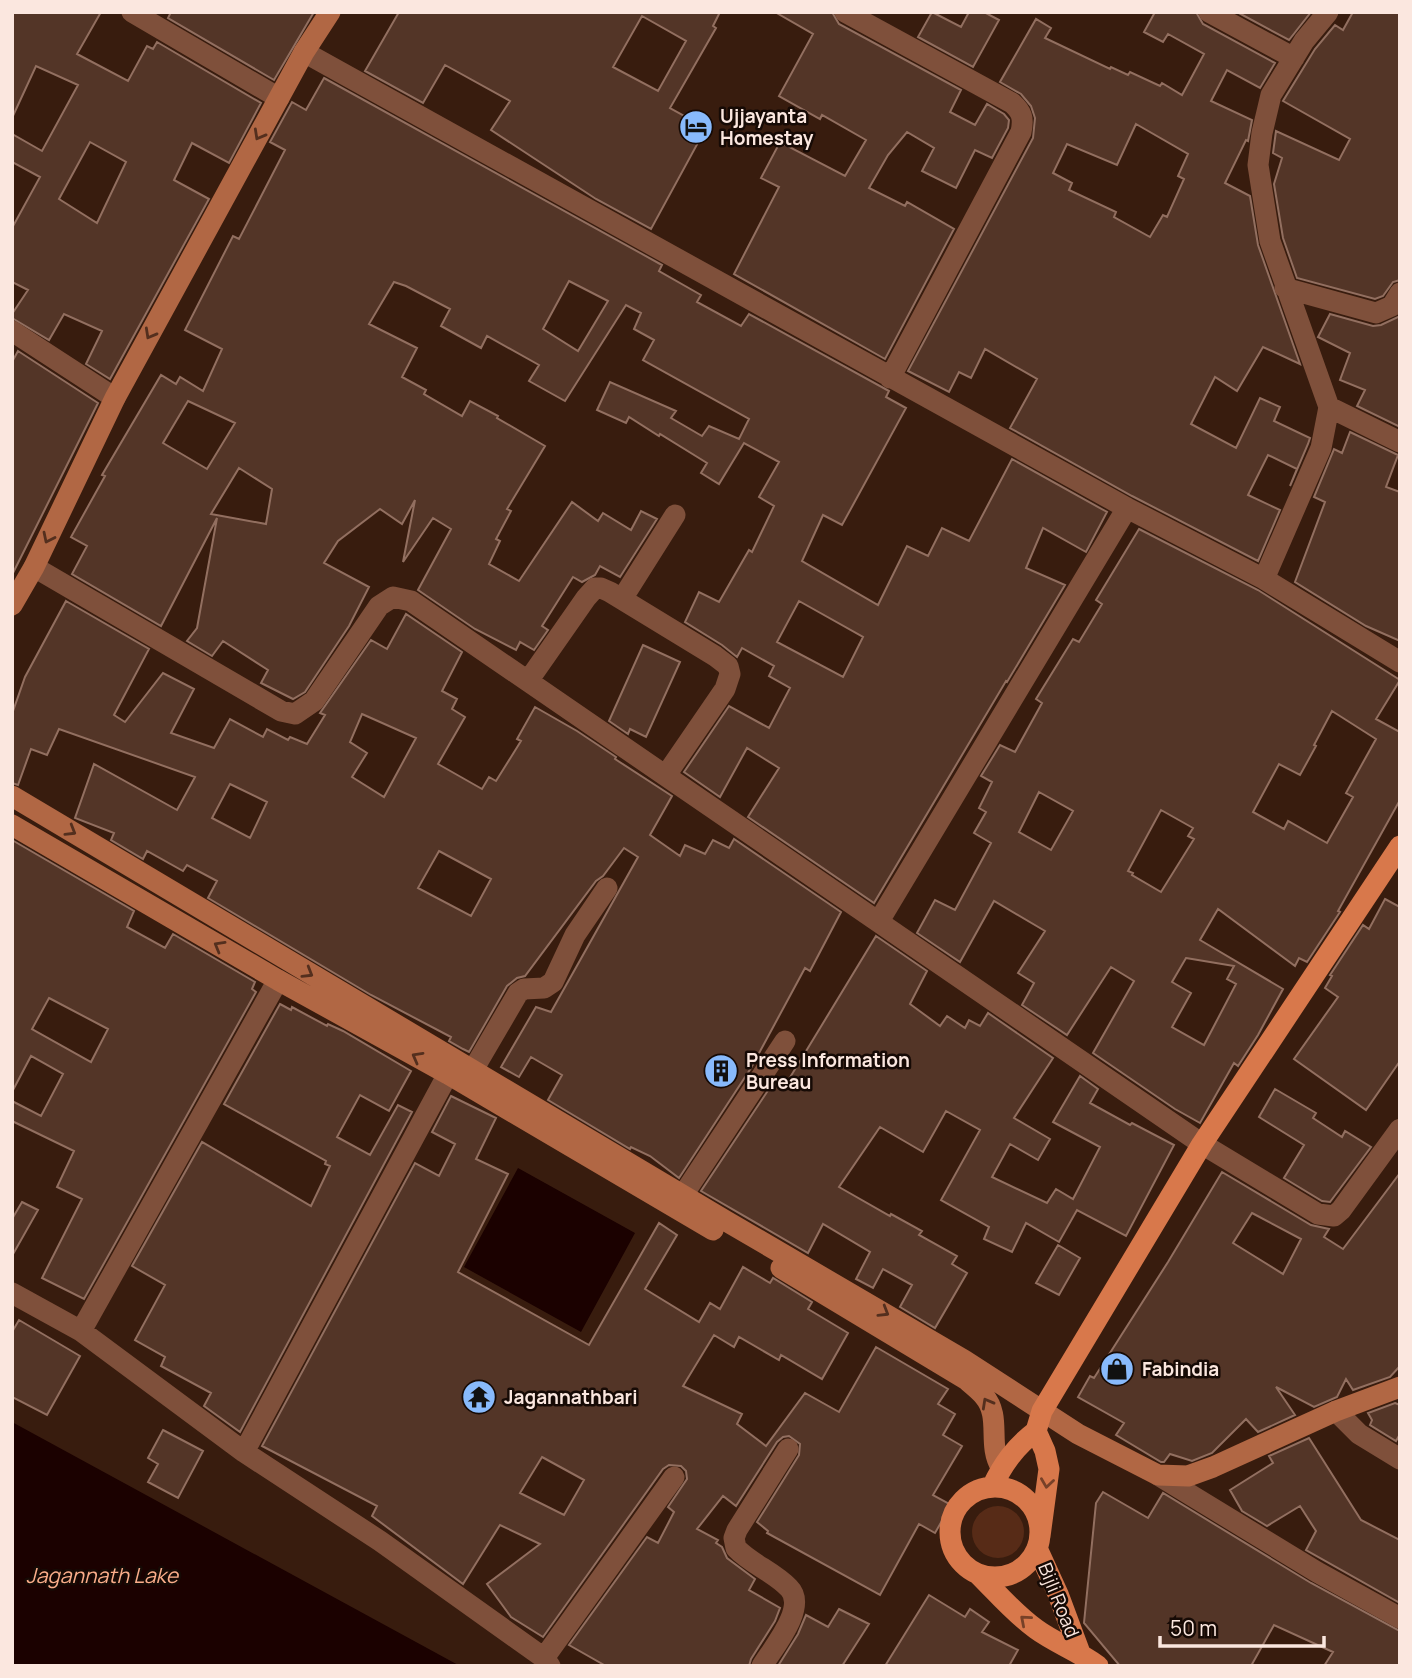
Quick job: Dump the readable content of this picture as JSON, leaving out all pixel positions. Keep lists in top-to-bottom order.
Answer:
{
  "streets": {
    "main road": ["Bijli Road"]
  },
  "one_way": ["Bijli Road"],
  "water": ["Jagannath Lake"],
  "places": {
    "hotel": ["Ujjayanta Homestay"],
    "building": ["Press Information Bureau"],
    "shop": ["Fabindia"],
    "temple": ["Jagannathbari"]
  },
  "scale_bar": "50 m"
}
